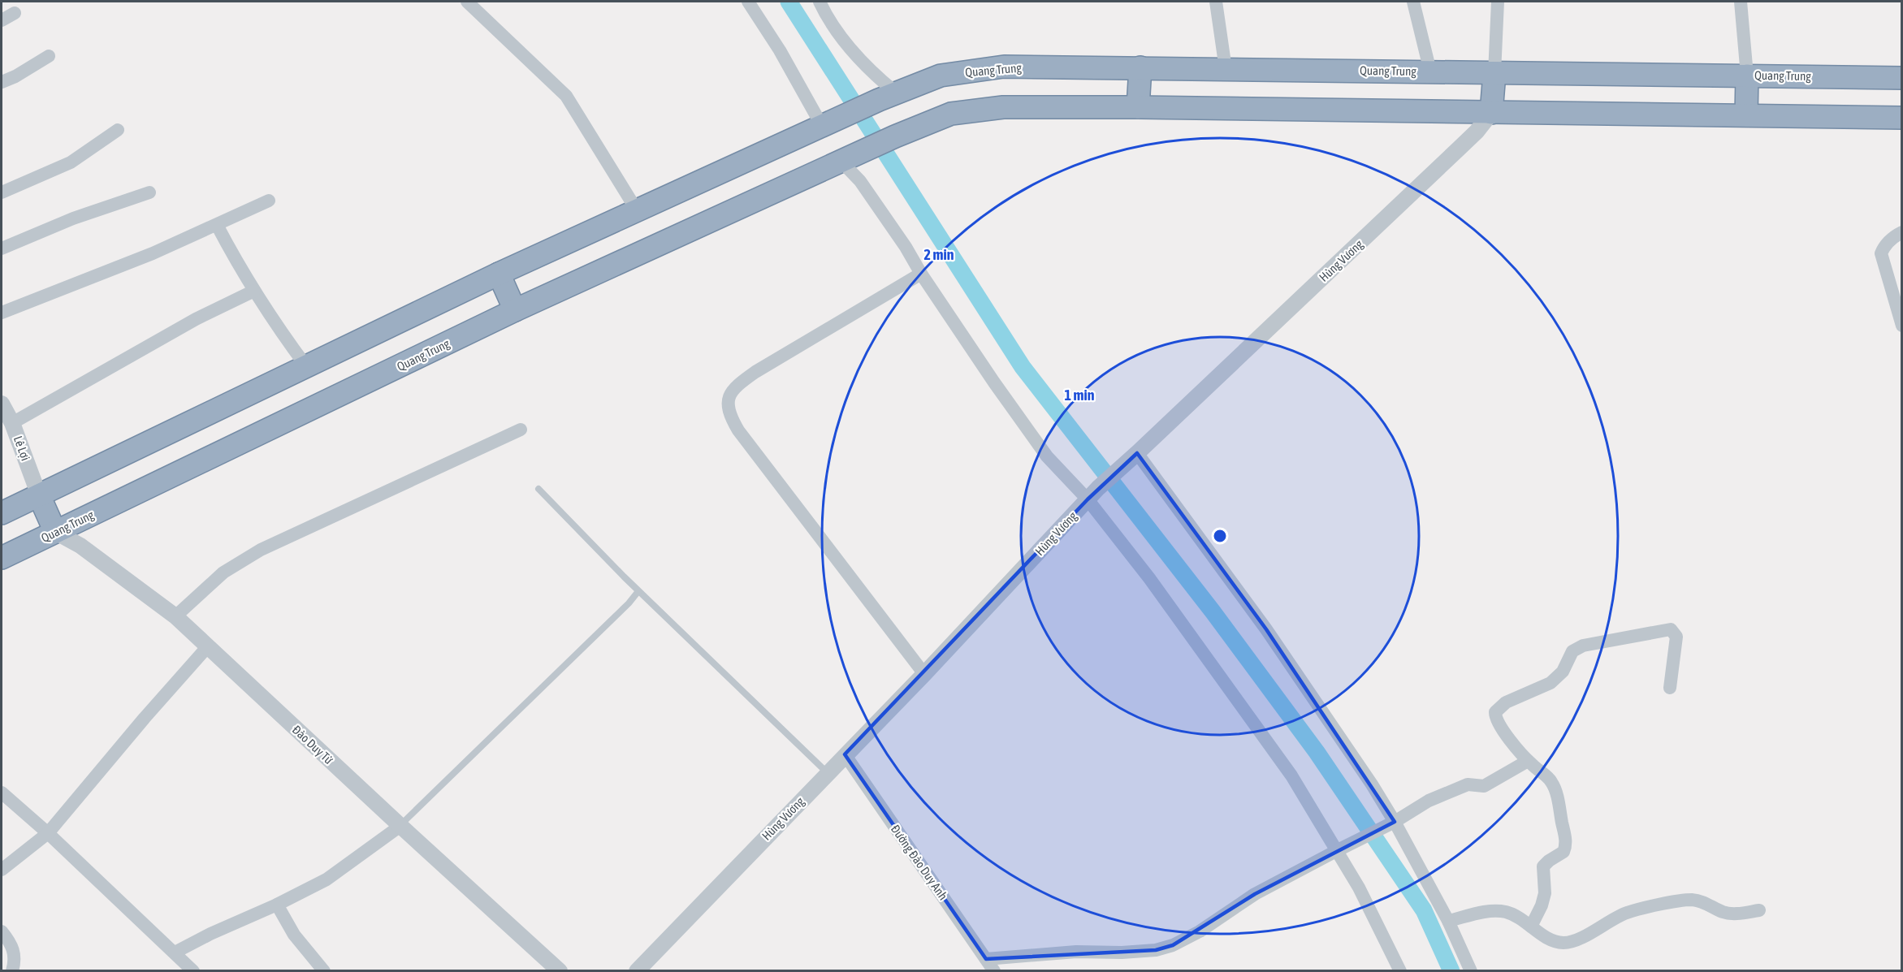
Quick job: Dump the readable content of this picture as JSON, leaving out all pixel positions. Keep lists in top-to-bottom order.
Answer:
{
  "streets": {
    "highway": ["Quang Trung"],
    "street": [
      "Hùng Vương",
      "Lê Lợi",
      "Đào Duy Từ",
      "Đường Đào Duy Anh"
    ]
  },
  "crossings": [
    ["Quang Trung", "Đào Duy Từ"],
    ["Hùng Vương", "Đường Đào Duy Anh"]
  ],
  "rings": ["2 min", "1 min"]
}
